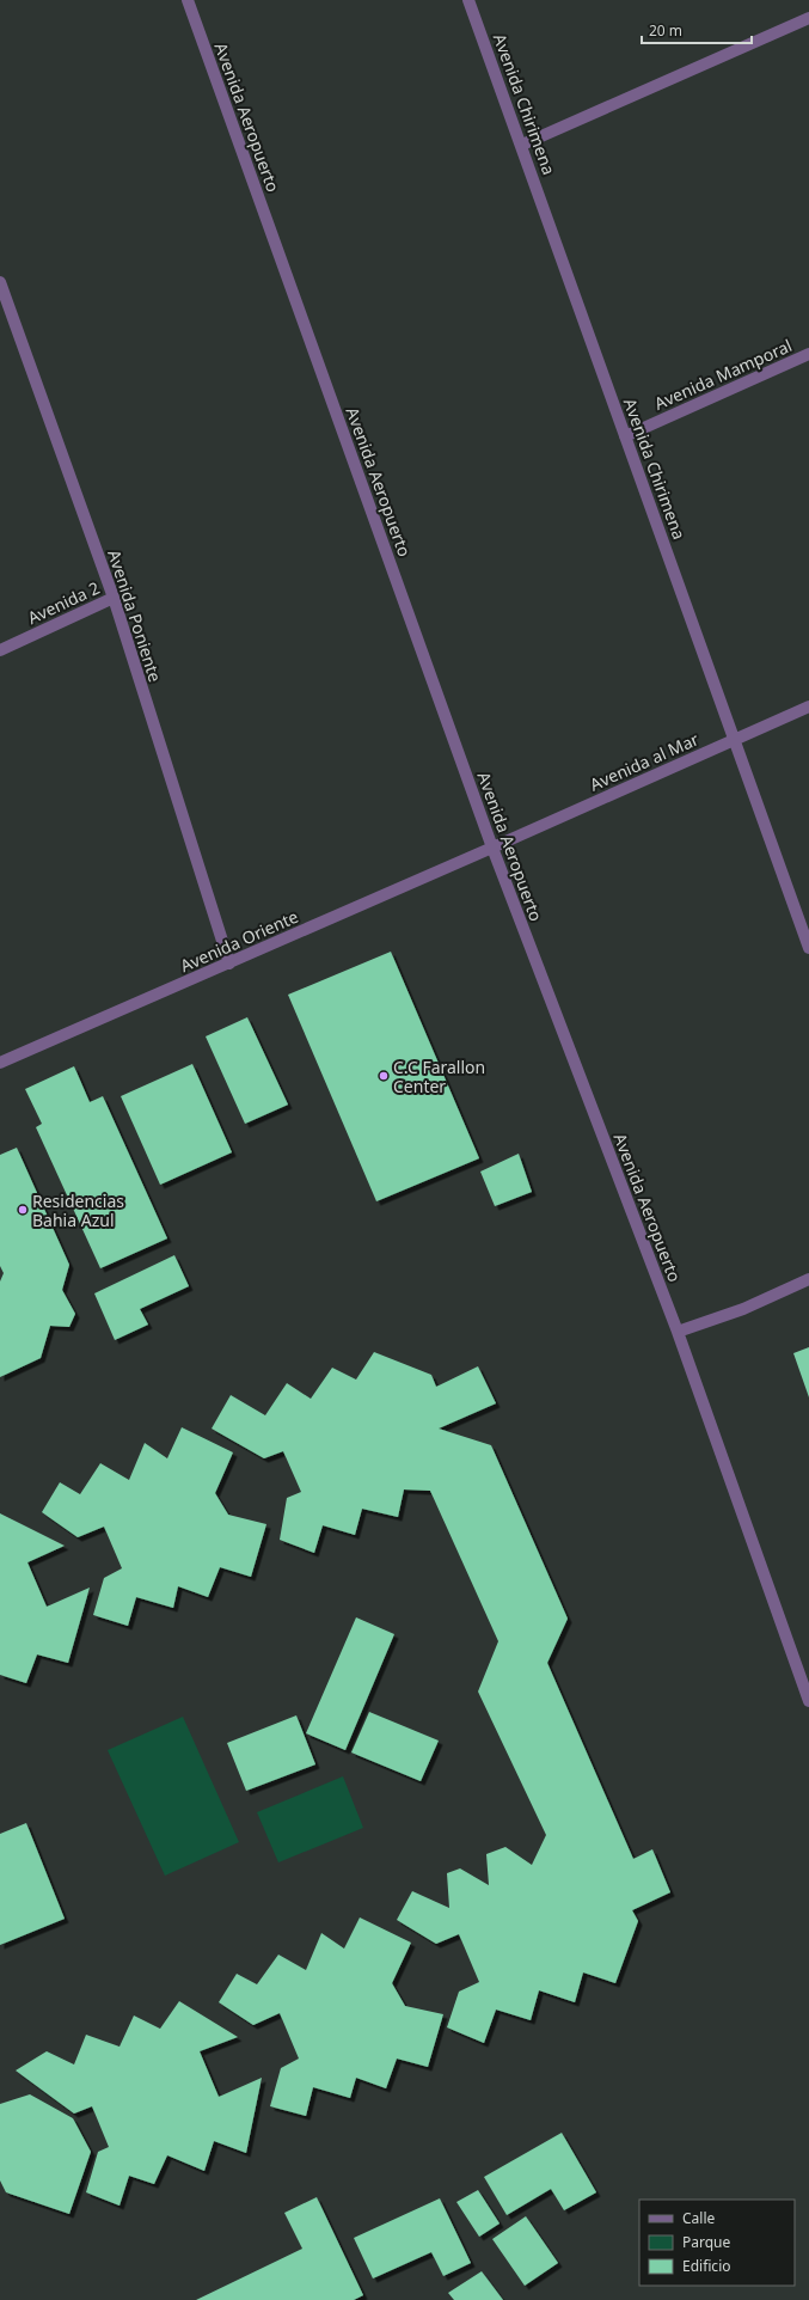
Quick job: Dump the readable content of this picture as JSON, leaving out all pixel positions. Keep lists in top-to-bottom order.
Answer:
{
  "streets": {
    "street": [
      "Avenida Chirimena",
      "Avenida Aeropuerto",
      "Avenida Mamporal",
      "Avenida 2",
      "Avenida Poniente",
      "Avenida al Mar",
      "Avenida Oriente"
    ]
  },
  "crossings": [
    ["Avenida Chirimena", "Avenida Mamporal"],
    ["Avenida Chirimena", "Avenida al Mar"],
    ["Avenida Aeropuerto", "Avenida al Mar"],
    ["Avenida Aeropuerto", "Avenida Oriente"],
    ["Avenida 2", "Avenida Poniente"],
    ["Avenida Poniente", "Avenida Oriente"],
    ["Avenida al Mar", "Avenida Oriente"]
  ],
  "places": ["C.C Farallon Center", "Residencias Bahia Azul"],
  "legend": ["Calle", "Parque", "Edificio"],
  "scale_bar": "20 m"
}
